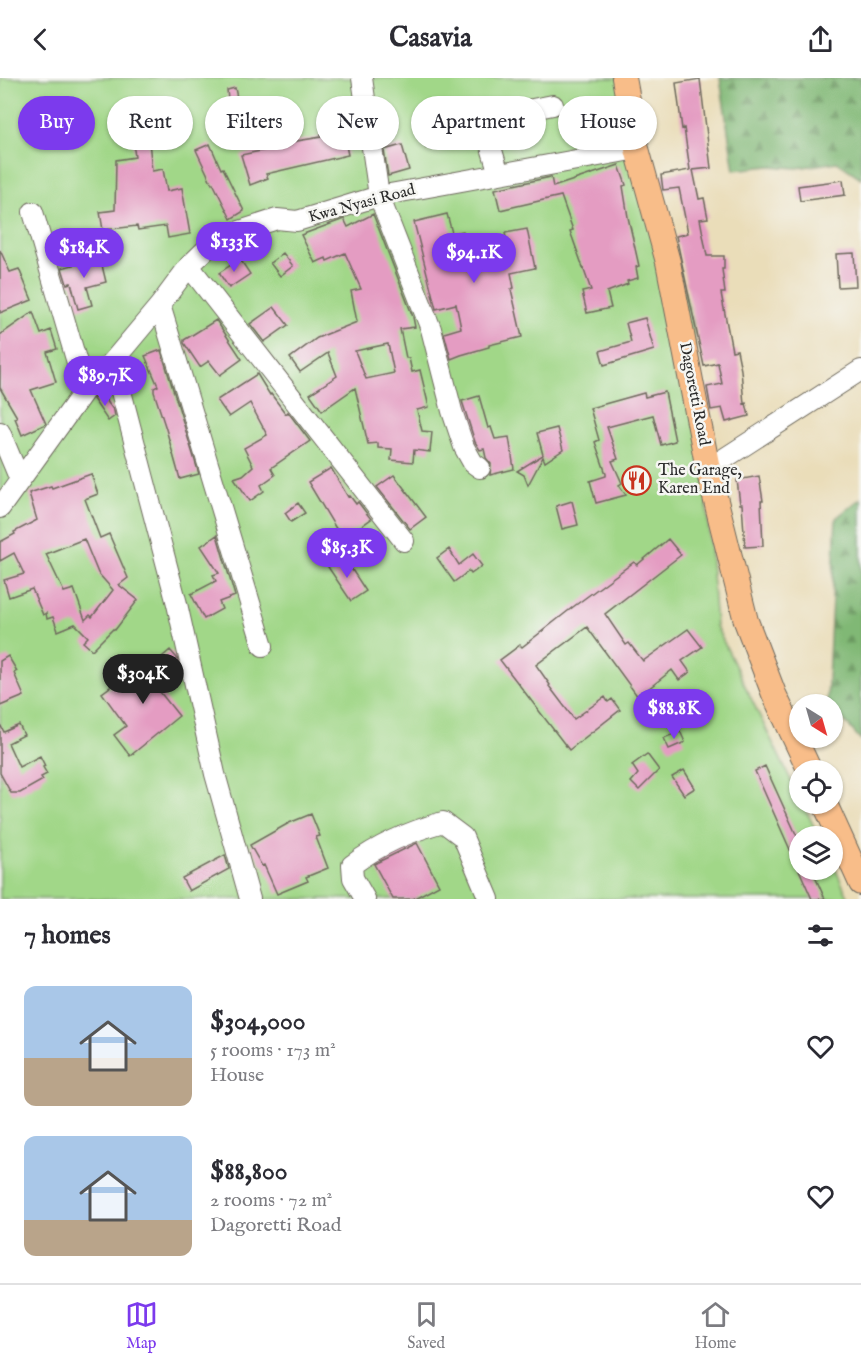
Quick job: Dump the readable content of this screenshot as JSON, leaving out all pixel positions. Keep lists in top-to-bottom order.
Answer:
{
  "streets": {
    "main road": ["Dagoretti Road"],
    "street": ["Kwa Nyasi Road"]
  },
  "places": {
    "restaurant": ["The Garage, Karen End"]
  },
  "north": "bottom right",
  "page": {
    "header": "Casavia",
    "chip": [
      "Buy",
      "Rent",
      "Filters",
      "New",
      "Apartment",
      "House"
    ],
    "price": [
      "$133K",
      "$184K",
      "$94.1K",
      "$89.7K",
      "$85.3K",
      "$304K",
      "$88.8K"
    ],
    "heading": "7 homes",
    "list": [
      {
        "name": "$304,000",
        "note": "5 rooms · 173 m² · House"
      },
      {
        "name": "$88,800",
        "note": "2 rooms · 72 m² · Dagoretti Road"
      }
    ],
    "tabs": ["Map", "Saved", "Home"]
  }
}
